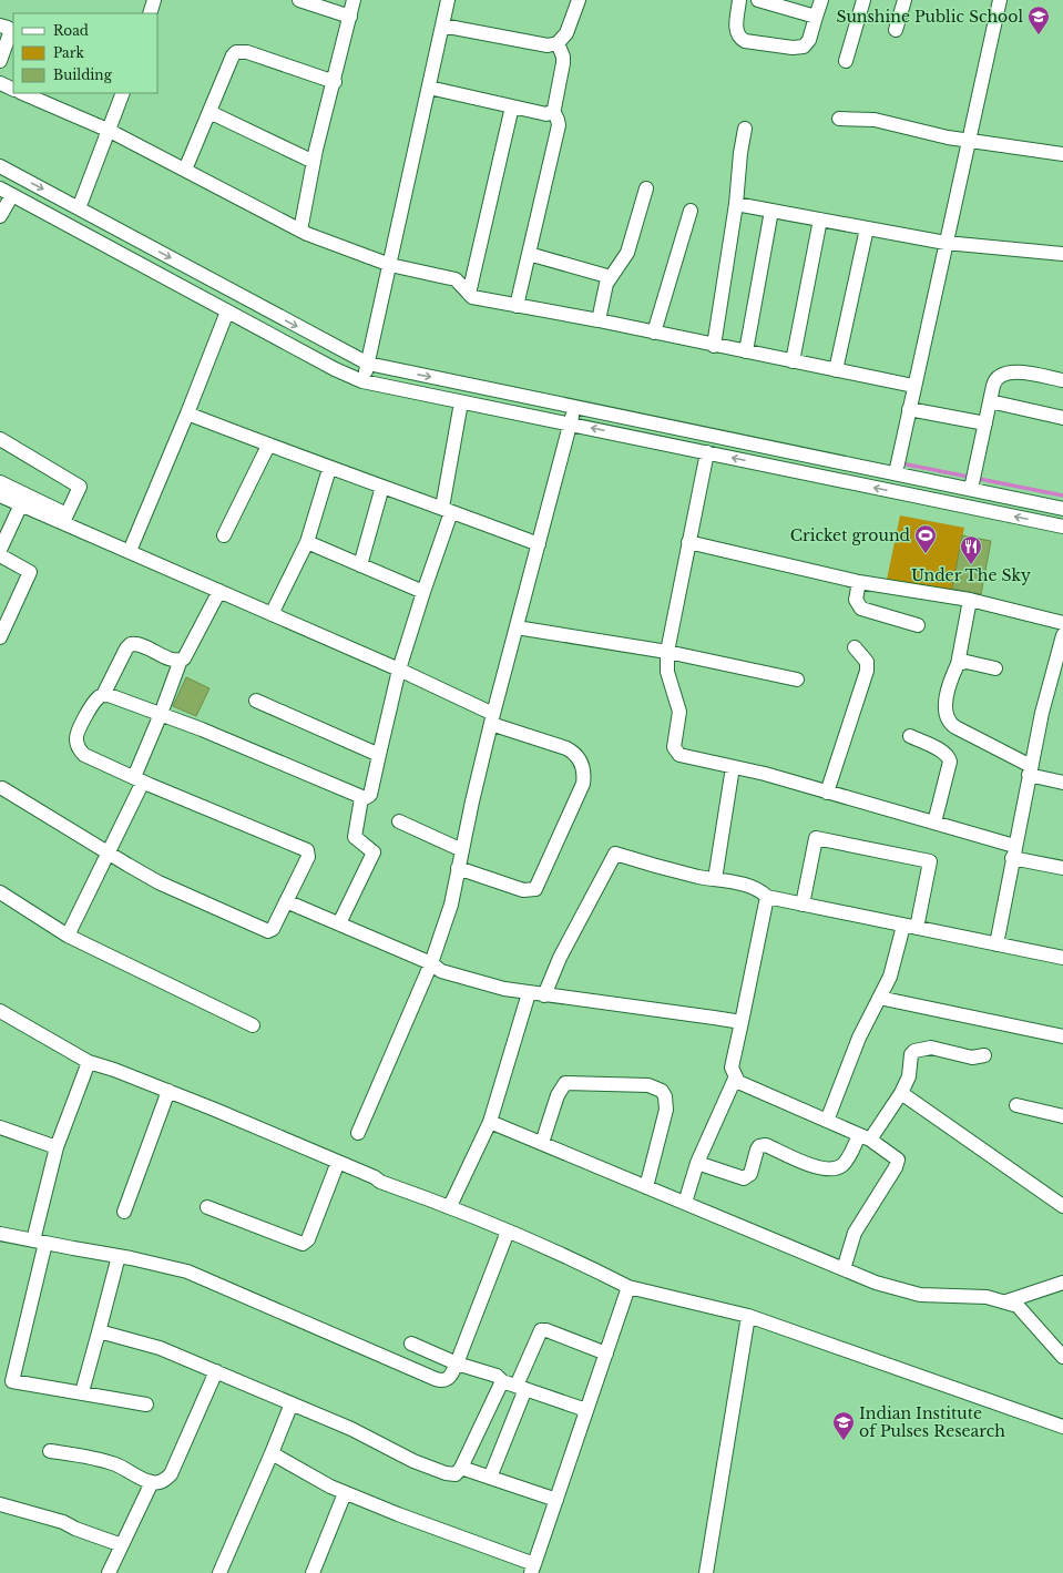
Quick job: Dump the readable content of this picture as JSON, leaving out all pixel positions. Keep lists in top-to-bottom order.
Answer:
{
  "places": {
    "school or university": ["Sunshine Public School", "Indian Institute of Pulses Research"],
    "sports": ["Cricket ground"],
    "restaurant": ["Under The Sky"]
  },
  "legend": ["Road", "Park", "Building"]
}
